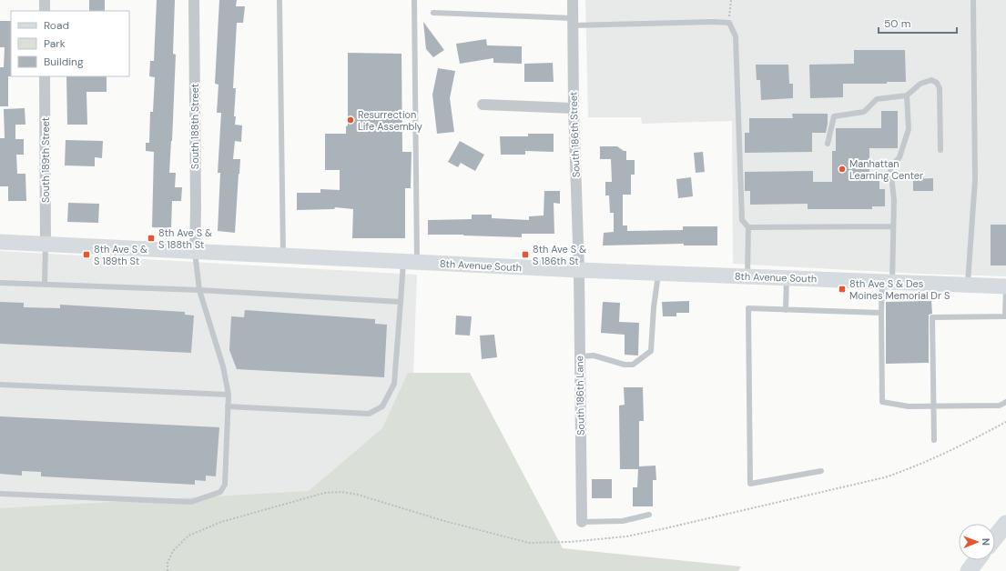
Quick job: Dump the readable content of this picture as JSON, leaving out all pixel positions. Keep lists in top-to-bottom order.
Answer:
{
  "streets": {
    "street": [
      "South 188th Street",
      "South 186th Street",
      "South 189th Street",
      "8th Avenue South",
      "South 186th Lane"
    ]
  },
  "crossings": [
    ["South 188th Street", "8th Avenue South"],
    ["South 186th Street", "8th Avenue South"],
    ["South 186th Street", "South 186th Lane"],
    ["South 189th Street", "8th Avenue South"],
    ["8th Avenue South", "South 186th Lane"]
  ],
  "places": {
    "other": ["Resurrection Life Assembly", "Manhattan Learning Center"],
    "transit": [
      "8th Ave S & S 188th St",
      "8th Ave S & S 189th St",
      "8th Ave S & S 186th St",
      "8th Ave S & Des Moines Memorial Dr S"
    ]
  },
  "legend": ["Road", "Park", "Building"],
  "scale_bar": "50 m",
  "north": "right"
}
